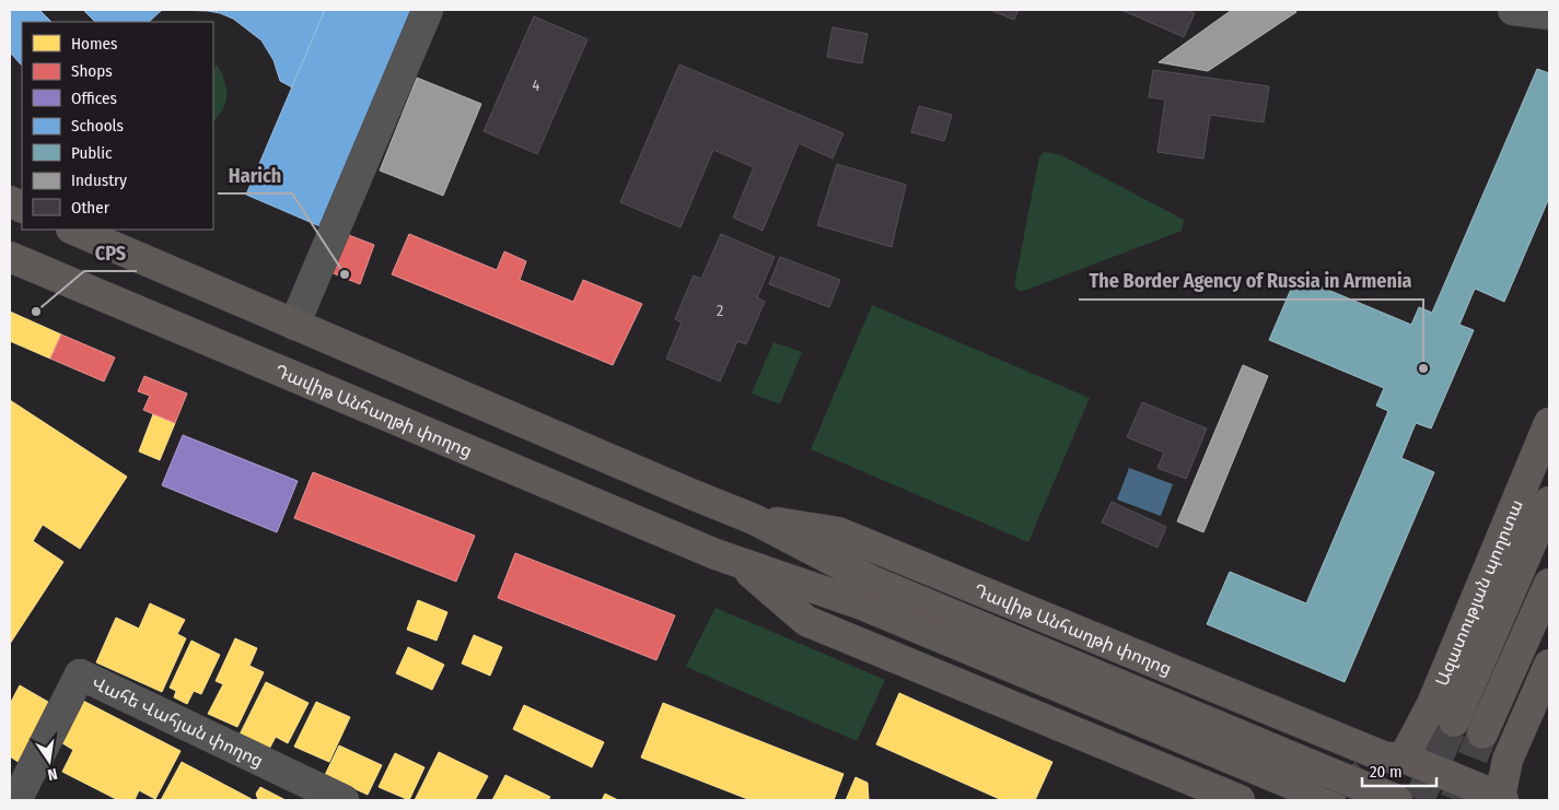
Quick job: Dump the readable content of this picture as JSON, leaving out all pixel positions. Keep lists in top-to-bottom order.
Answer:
{
  "streets": {
    "main road": ["Դավիթ Անհաղթի փողոց", "Ազատության պողոտա"],
    "street": ["Վահե Վահյան փողոց"]
  },
  "crossings": [
    ["Դավիթ Անհաղթի փողոց", "Ազատության պողոտա"]
  ],
  "places": ["Harich", "CPS", "The Border Agency of Russia in Armenia"],
  "house_numbers": ["4", "2"],
  "legend": [
    "Homes",
    "Shops",
    "Offices",
    "Schools",
    "Public",
    "Industry",
    "Other"
  ],
  "scale_bar": "20 m",
  "north": "bottom"
}
